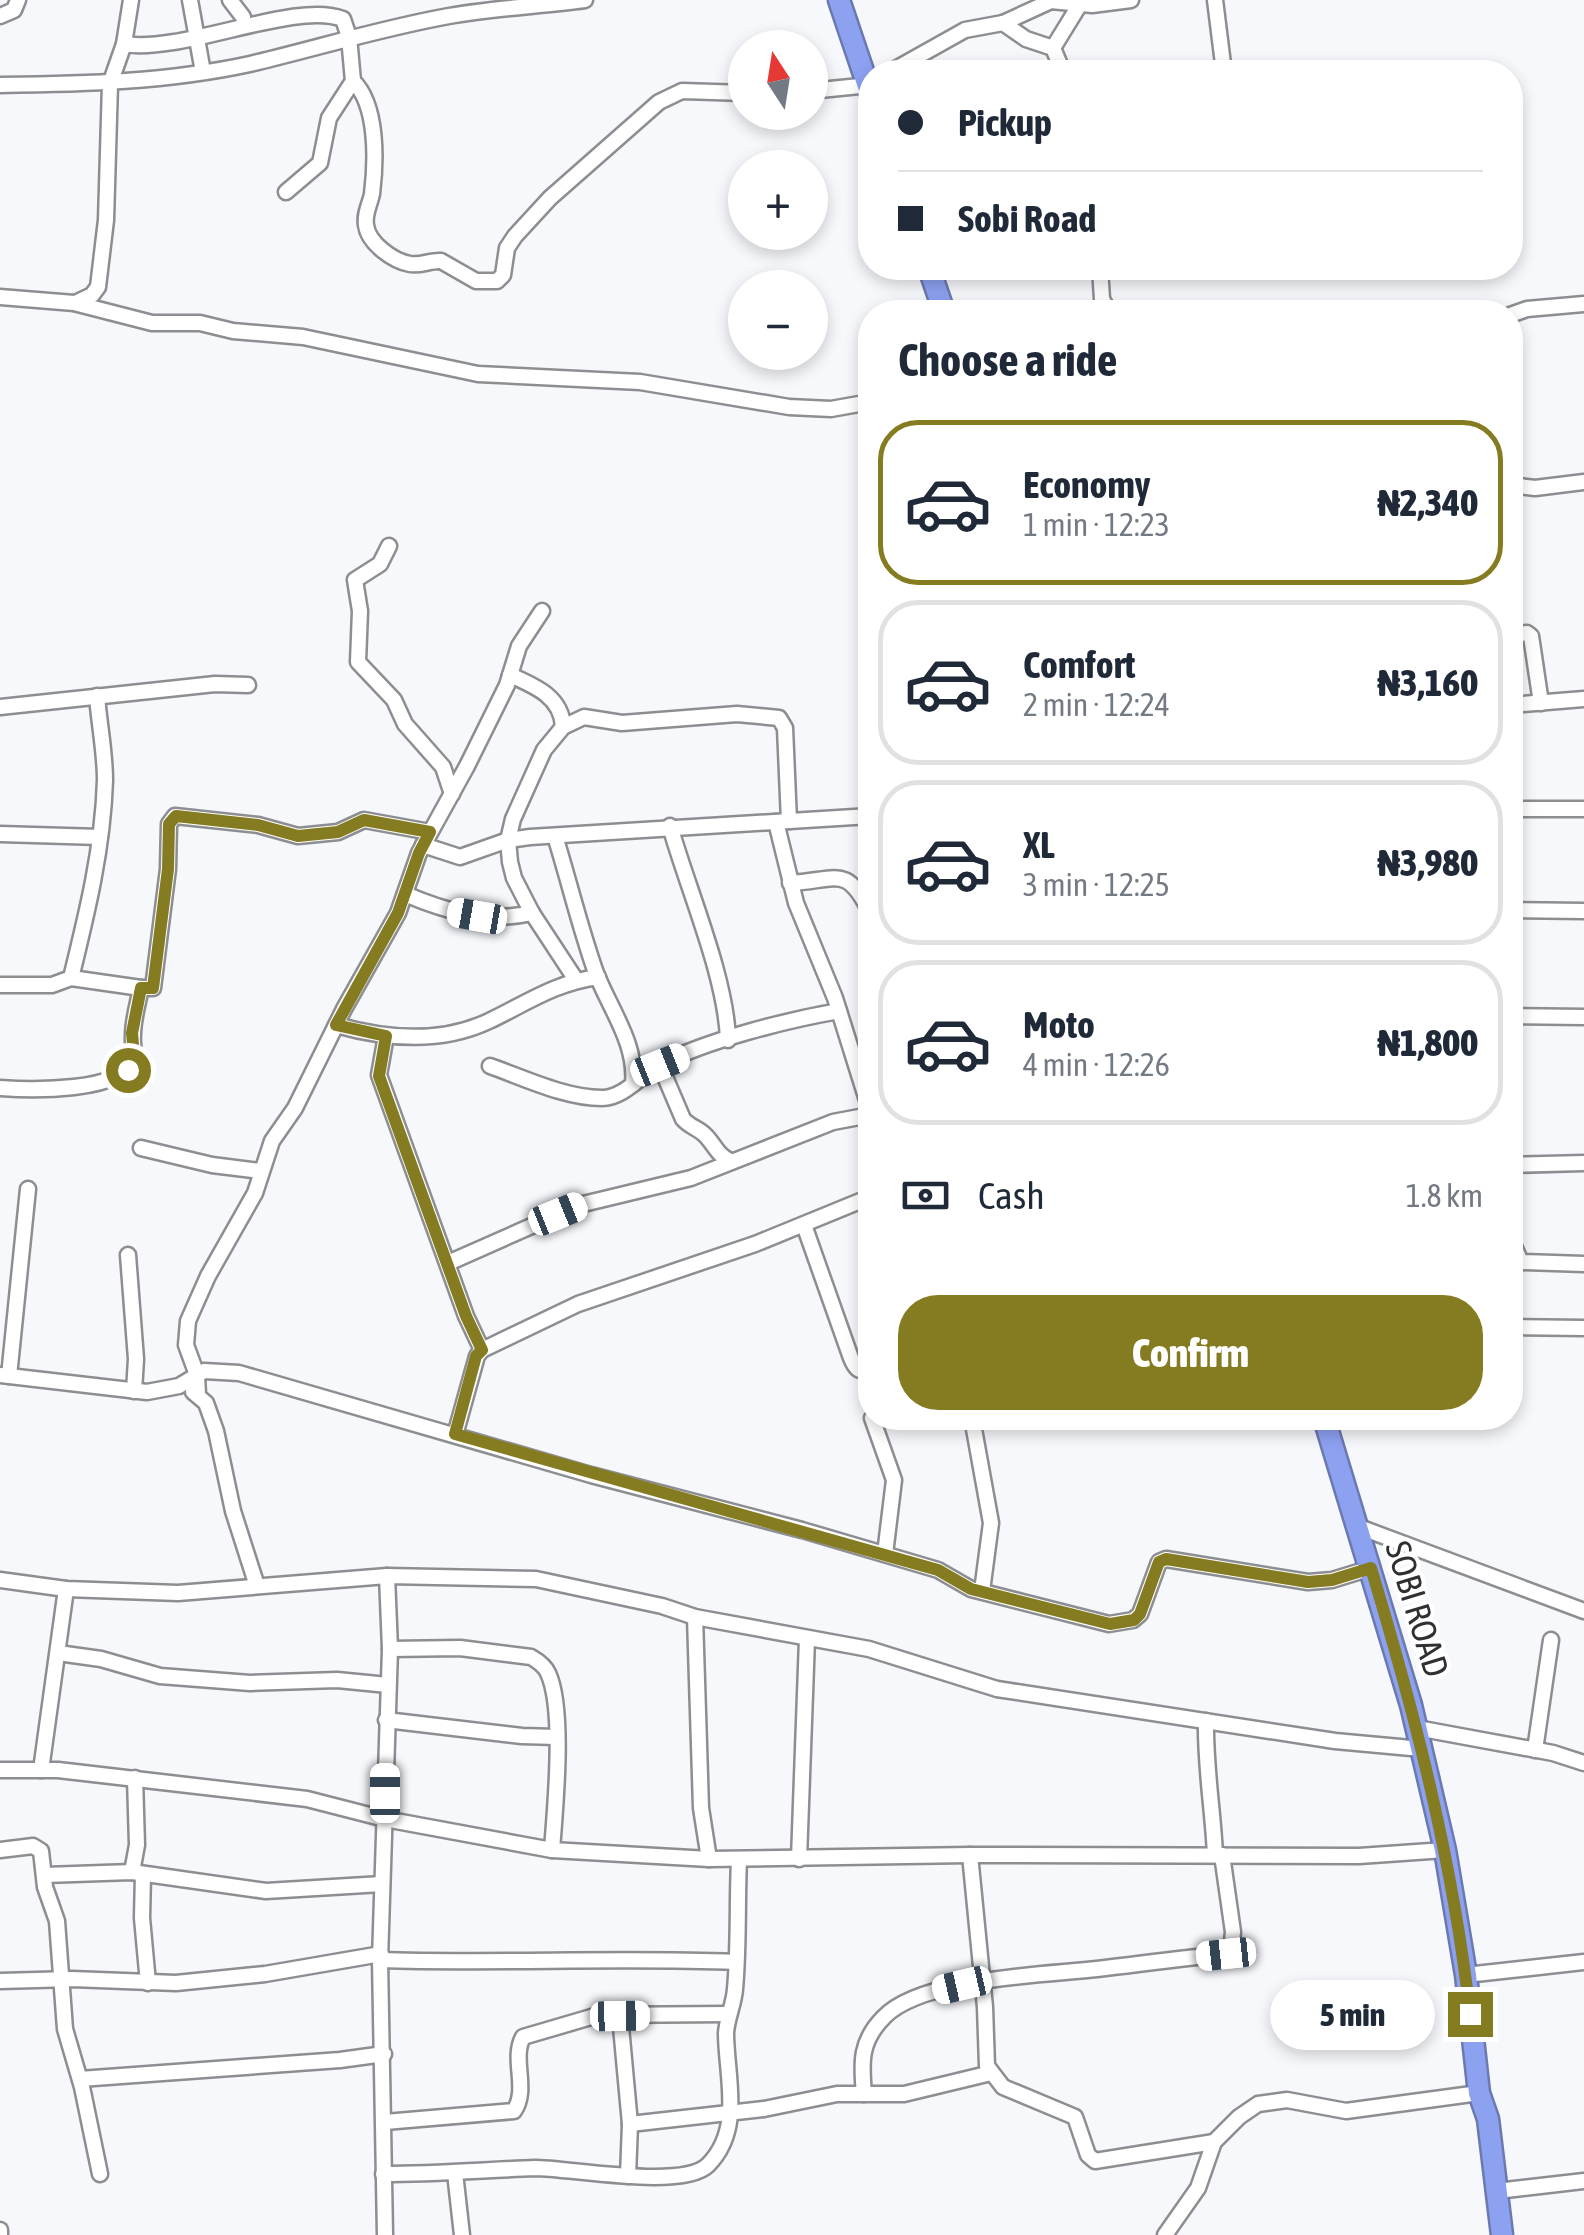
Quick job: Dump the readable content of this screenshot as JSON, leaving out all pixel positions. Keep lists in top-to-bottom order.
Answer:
{
  "streets": {
    "highway": ["SOBI ROAD"]
  },
  "north": "top",
  "page": {
    "map_buttons": ["+", "−"],
    "banner": ["Pickup", "Sobi Road"],
    "heading": "Choose a ride",
    "list": [
      {
        "name": "Economy",
        "note": "1 min · 12:23",
        "value": "₦2,340"
      },
      {
        "name": "Comfort",
        "note": "2 min · 12:24",
        "value": "₦3,160"
      },
      {
        "name": "XL",
        "note": "3 min · 12:25",
        "value": "₦3,980"
      },
      {
        "name": "Moto",
        "note": "4 min · 12:26",
        "value": "₦1,800"
      }
    ],
    "pay": ["Cash", "1.8 km"],
    "buttons": "Confirm",
    "bubble": "5 min"
  }
}
